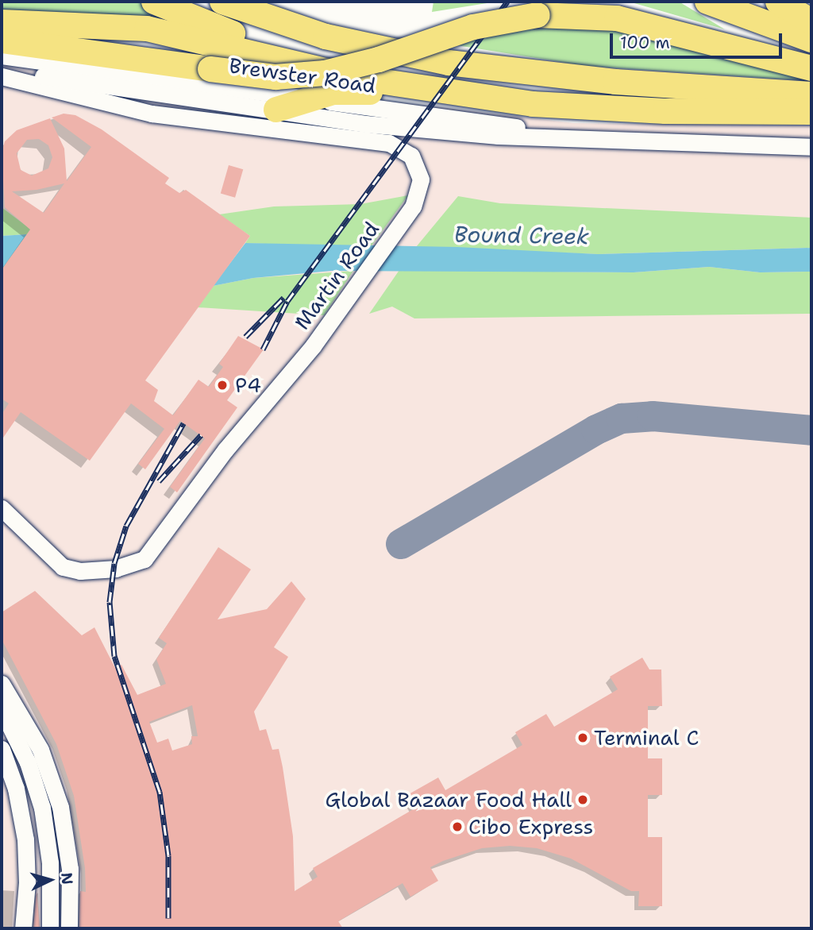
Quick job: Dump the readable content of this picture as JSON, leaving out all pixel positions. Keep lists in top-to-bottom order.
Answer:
{
  "streets": {
    "street": ["Brewster Road", "Martin Road"]
  },
  "water": ["Bound Creek"],
  "places": [
    "P4",
    "Terminal C",
    "Global Bazaar Food Hall",
    "Cibo Express"
  ],
  "scale_bar": "100 m",
  "north": "right"
}
